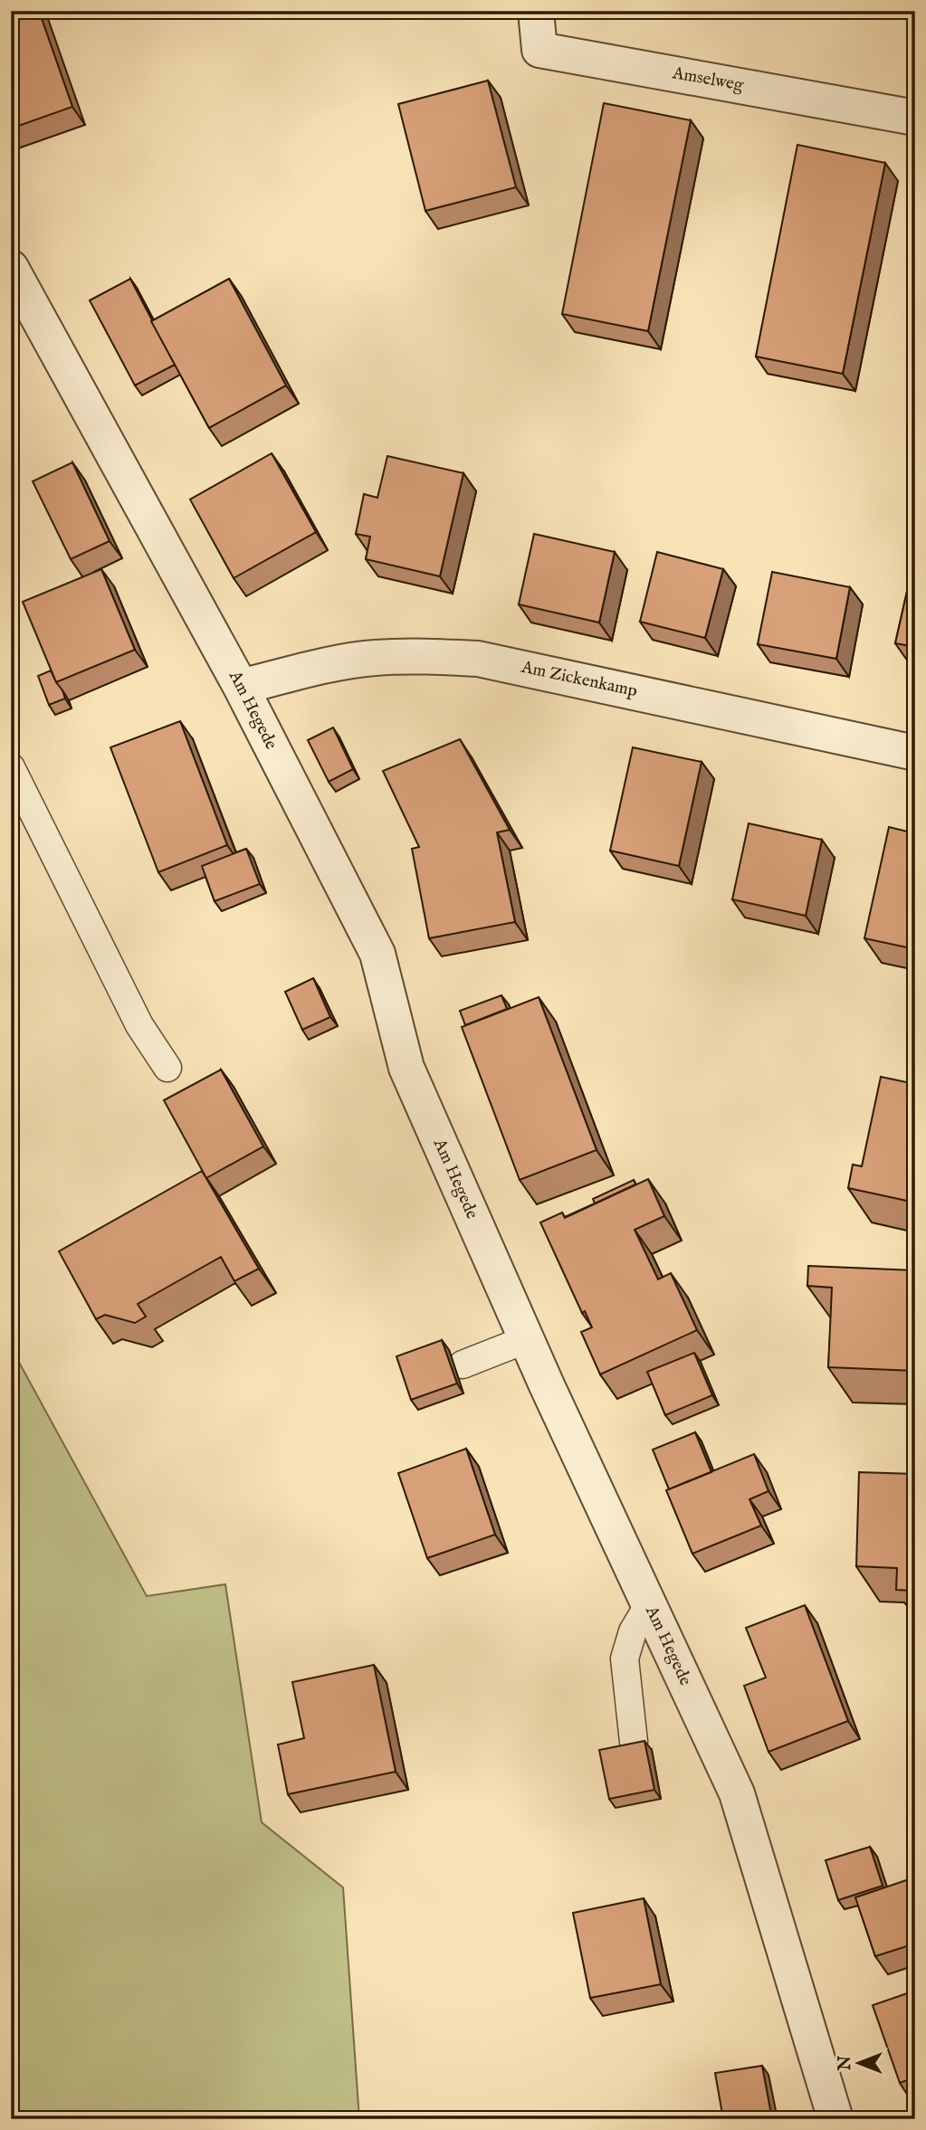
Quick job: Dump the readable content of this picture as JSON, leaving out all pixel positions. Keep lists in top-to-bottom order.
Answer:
{
  "streets": {
    "street": ["Amselweg", "Am Zickenkamp", "Am Hegede"]
  },
  "crossings": [
    ["Am Zickenkamp", "Am Hegede"]
  ],
  "north": "left"
}
